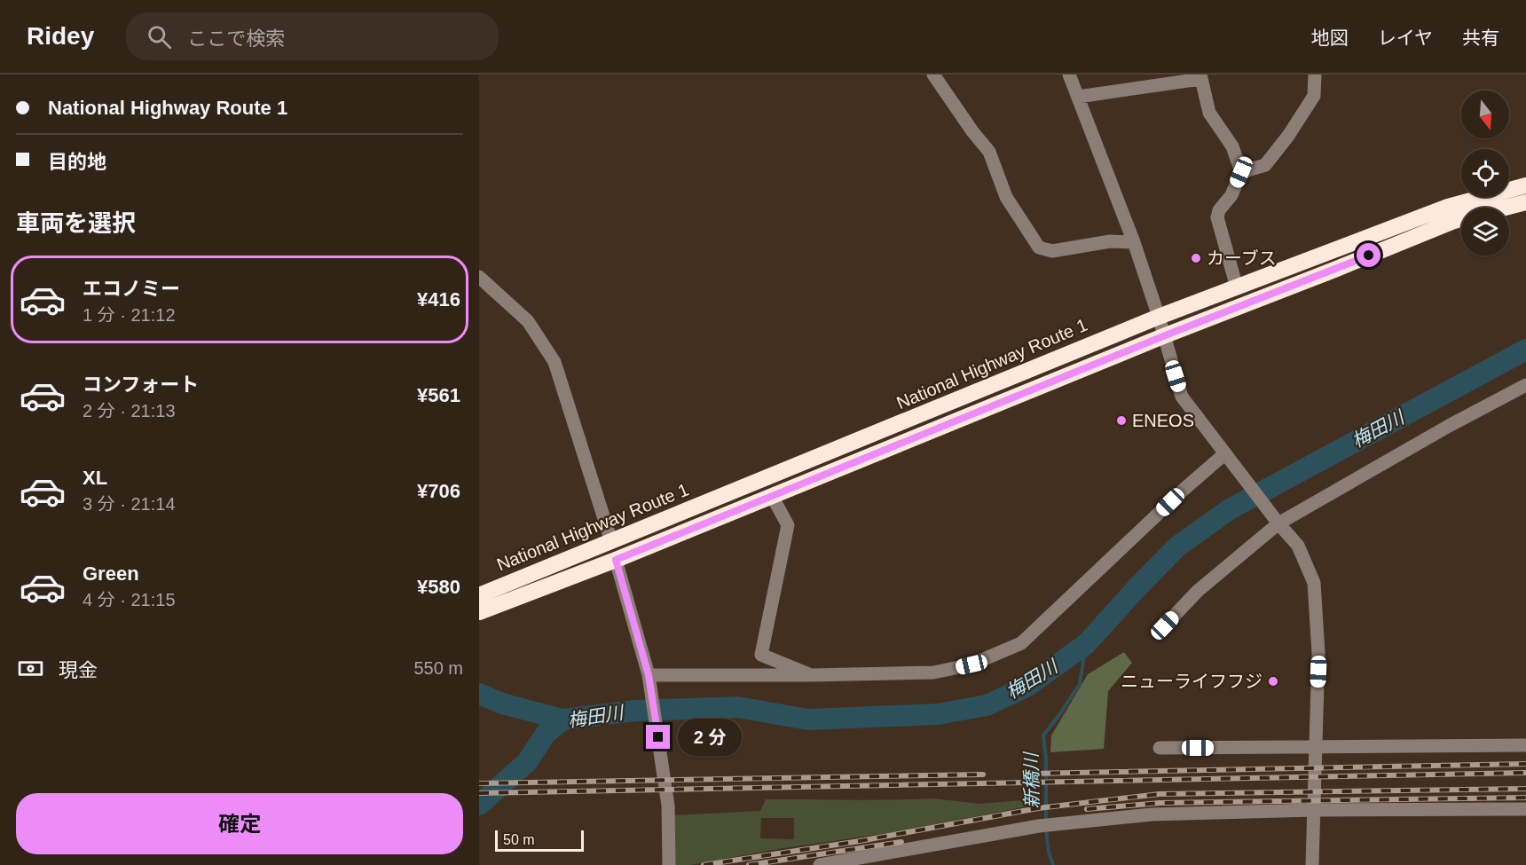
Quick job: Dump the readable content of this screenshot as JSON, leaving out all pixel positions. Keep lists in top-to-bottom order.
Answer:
{
  "streets": {
    "highway": ["National Highway Route 1"]
  },
  "water": ["梅田川", "新橋川"],
  "places": ["カーブス", "ENEOS", "ニューライフフジ"],
  "scale_bar": "50 m",
  "north": "bottom",
  "page": {
    "header": "Ridey",
    "search": "ここで検索",
    "nav": ["地図", "レイヤ", "共有"],
    "banner": ["National Highway Route 1", "目的地"],
    "heading": "車両を選択",
    "list": [
      {
        "name": "エコノミー",
        "note": "1 分 · 21:12",
        "value": "¥416"
      },
      {
        "name": "コンフォート",
        "note": "2 分 · 21:13",
        "value": "¥561"
      },
      {
        "name": "XL",
        "note": "3 分 · 21:14",
        "value": "¥706"
      },
      {
        "name": "Green",
        "note": "4 分 · 21:15",
        "value": "¥580"
      }
    ],
    "pay": ["現金", "550 m"],
    "bubble": "2 分",
    "buttons": "確定",
    "scale": "50 m"
  }
}
